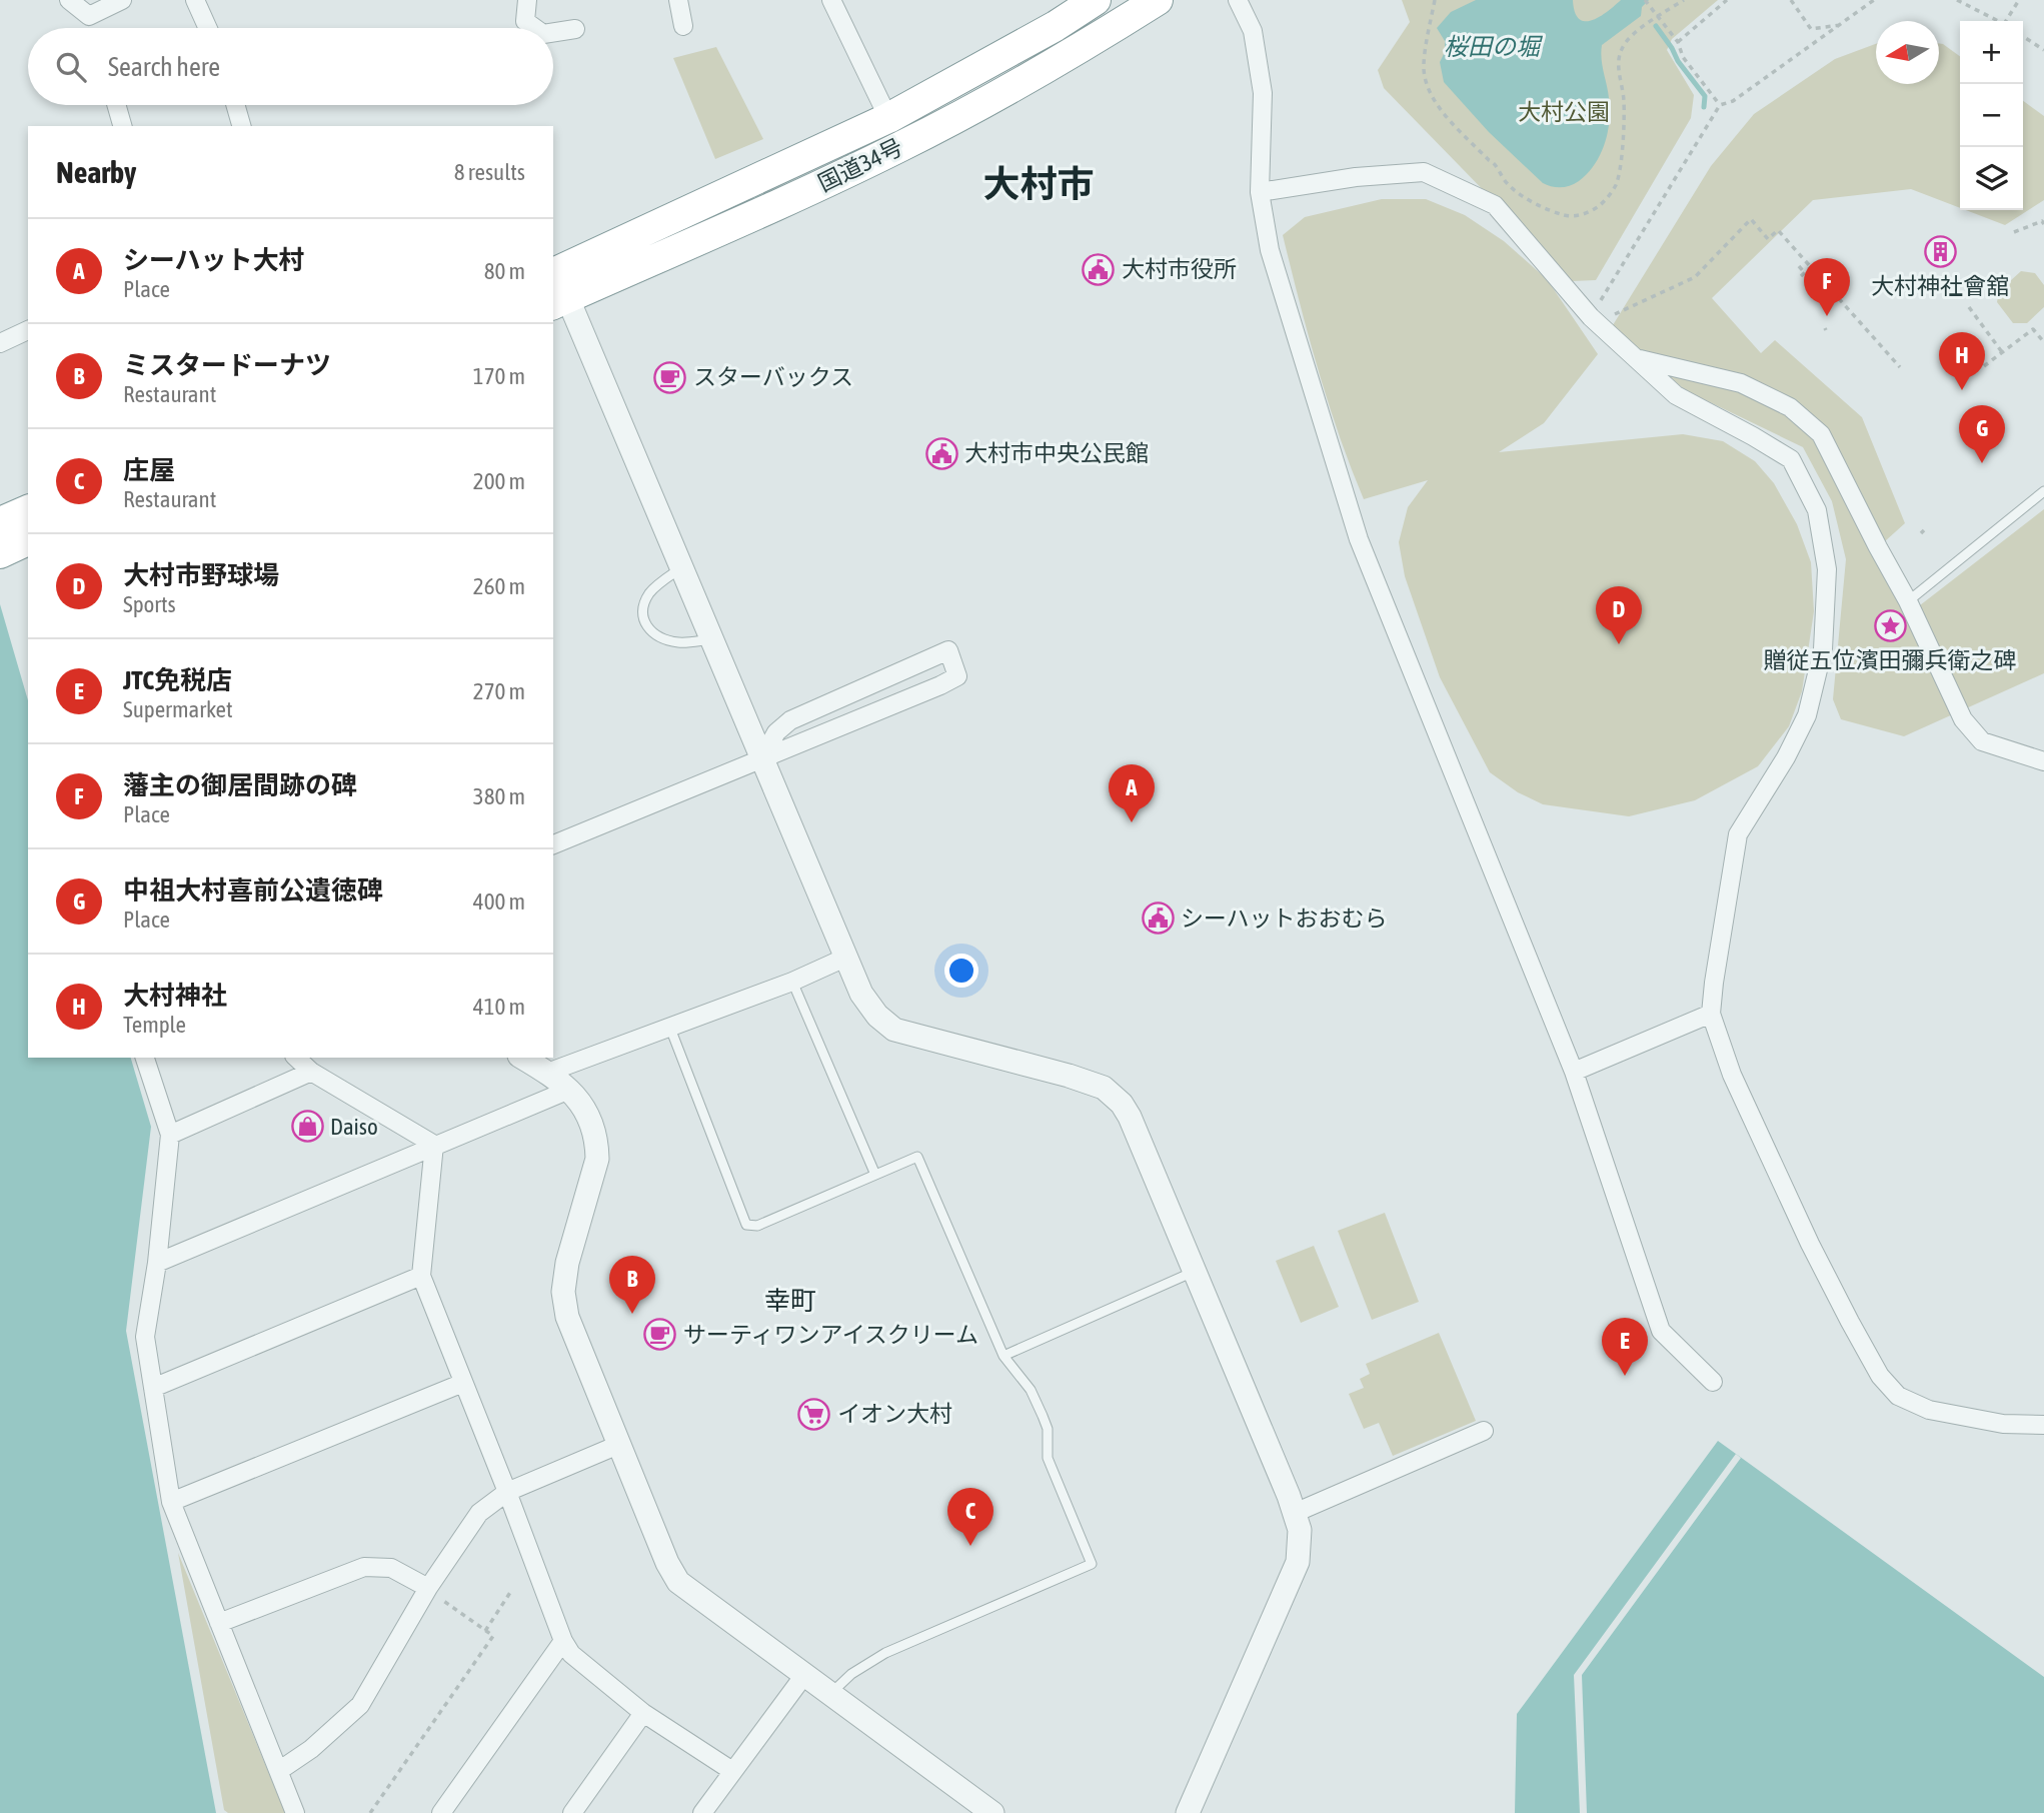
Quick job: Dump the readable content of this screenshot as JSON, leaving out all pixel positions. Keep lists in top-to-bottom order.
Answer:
{
  "streets": {
    "highway": ["国道34号"]
  },
  "districts": ["大村市", "幸町"],
  "water": ["桜田の堀"],
  "parks": ["大村公園"],
  "places": {
    "building": ["大村神社會舘"],
    "public building": ["大村市役所", "大村市中央公民館", "シーハットおおむら"],
    "cafe": ["スターバックス", "サーティワンアイスクリーム"],
    "place": ["贈従五位濱田彌兵衛之碑"],
    "shop": ["Daiso"],
    "supermarket": ["イオン大村"]
  },
  "north": "left",
  "page": {
    "map_buttons": ["+", "−"],
    "search": "Search here",
    "heading": ["Nearby", "8 results"],
    "list": [
      {
        "mark": "A",
        "name": "シーハット大村",
        "note": "Place",
        "value": "80 m"
      },
      {
        "mark": "B",
        "name": "ミスタードーナツ",
        "note": "Restaurant",
        "value": "170 m"
      },
      {
        "mark": "C",
        "name": "庄屋",
        "note": "Restaurant",
        "value": "200 m"
      },
      {
        "mark": "D",
        "name": "大村市野球場",
        "note": "Sports",
        "value": "260 m"
      },
      {
        "mark": "E",
        "name": "JTC免税店",
        "note": "Supermarket",
        "value": "270 m"
      },
      {
        "mark": "F",
        "name": "藩主の御居間跡の碑",
        "note": "Place",
        "value": "380 m"
      },
      {
        "mark": "G",
        "name": "中祖大村喜前公遺徳碑",
        "note": "Place",
        "value": "400 m"
      },
      {
        "mark": "H",
        "name": "大村神社",
        "note": "Temple",
        "value": "410 m"
      }
    ],
    "pins": [
      "F",
      "H",
      "G",
      "D",
      "A",
      "B",
      "E",
      "C"
    ]
  }
}
